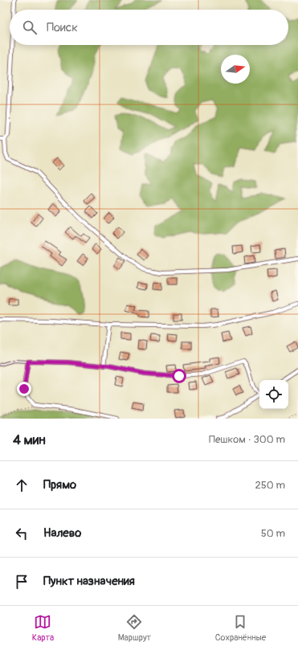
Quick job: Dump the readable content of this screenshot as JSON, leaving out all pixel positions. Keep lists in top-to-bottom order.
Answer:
{
  "north": "right",
  "page": {
    "search": "Поиск",
    "heading": ["4 мин", "Пешком · 300 m"],
    "list": [
      ["Прямо", "250 m"],
      ["Налево", "50 m"],
      "Пункт назначения"
    ],
    "nav": ["Карта", "Маршрут", "Сохранённые"]
  }
}
